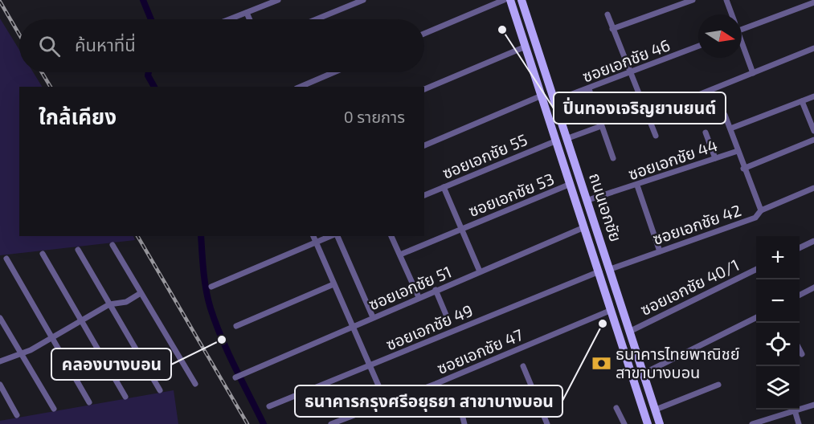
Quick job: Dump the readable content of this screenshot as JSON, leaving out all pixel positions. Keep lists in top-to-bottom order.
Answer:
{
  "streets": {
    "main road": ["ถนนเอกชัย"],
    "street": [
      "ซอยเอกชัย 46",
      "ซอยเอกชัย 55",
      "ซอยเอกชัย 44",
      "ซอยเอกชัย 53",
      "ซอยเอกชัย 42",
      "ซอยเอกชัย 40/1",
      "ซอยเอกชัย 51",
      "ซอยเอกชัย 49",
      "ซอยเอกชัย 47"
    ]
  },
  "crossings": [
    ["ซอยเอกชัย 46", "ถนนเอกชัย"],
    ["ซอยเอกชัย 55", "ถนนเอกชัย"],
    ["ซอยเอกชัย 44", "ถนนเอกชัย"],
    ["ซอยเอกชัย 53", "ถนนเอกชัย"],
    ["ถนนเอกชัย", "ซอยเอกชัย 42"],
    ["ถนนเอกชัย", "ซอยเอกชัย 40/1"],
    ["ถนนเอกชัย", "ซอยเอกชัย 51"],
    ["ถนนเอกชัย", "ซอยเอกชัย 49"],
    ["ถนนเอกชัย", "ซอยเอกชัย 47"]
  ],
  "places": {
    "other": ["ปิ่นทองเจริญยานยนต์", "ธนาคารกรุงศรีอยุธยา สาขาบางบอน", "คลองบางบอน"],
    "bank": ["ธนาคารไทยพาณิชย์ สาขาบางบอน"]
  },
  "north": "right",
  "page": {
    "search": "ค้นหาที่นี่",
    "heading": ["ใกล้เคียง", "0 รายการ"],
    "map_buttons": ["+", "−"]
  }
}
